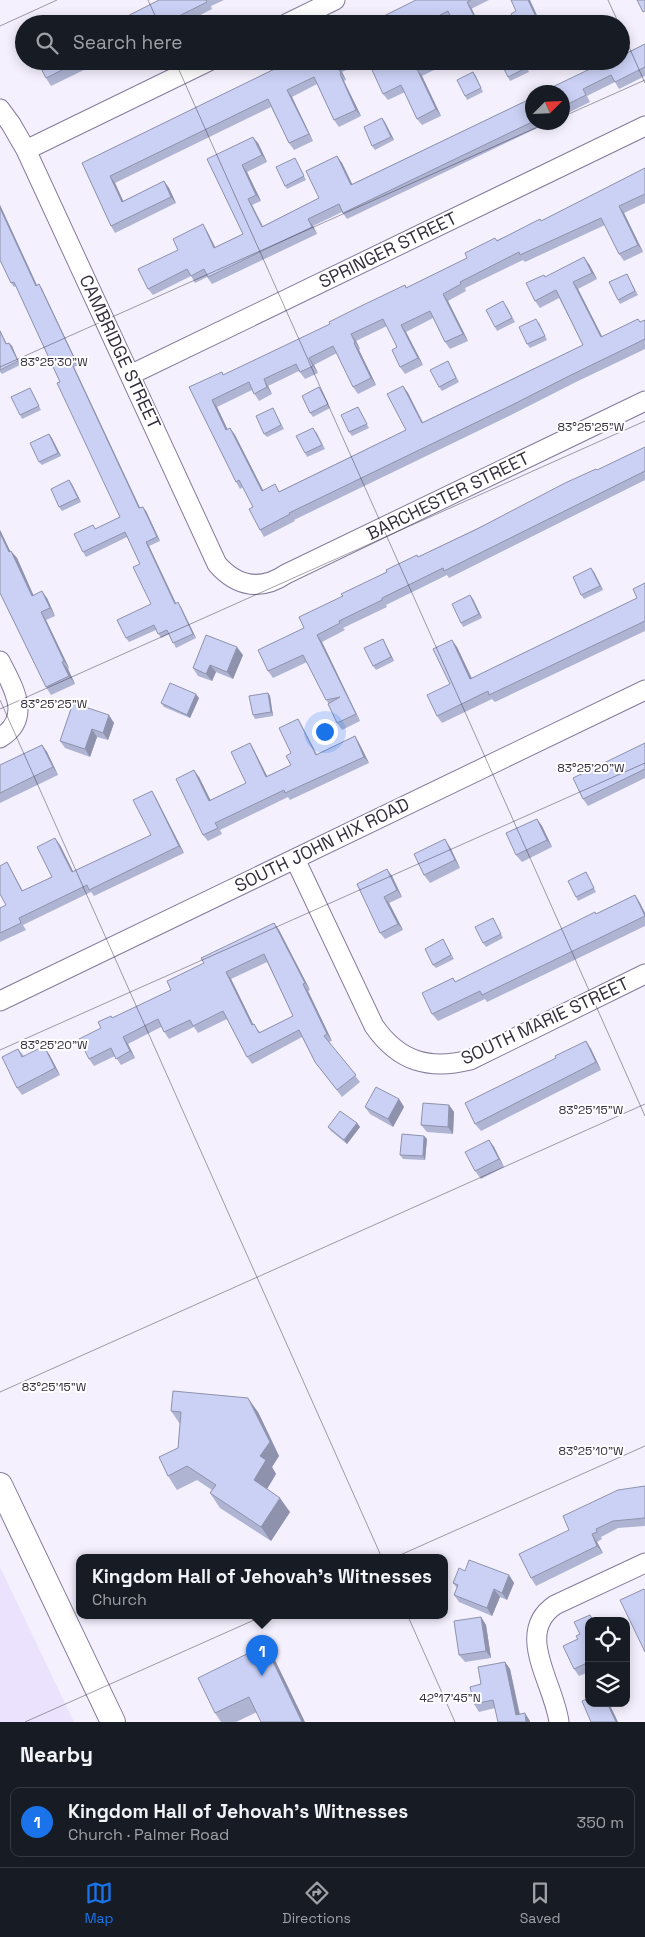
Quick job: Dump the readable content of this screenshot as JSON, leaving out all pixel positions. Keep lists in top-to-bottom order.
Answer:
{
  "streets": {
    "street": [
      "SPRINGER STREET",
      "CAMBRIDGE STREET",
      "BARCHESTER STREET",
      "SOUTH JOHN HIX ROAD",
      "SOUTH MARIE STREET"
    ]
  },
  "crossings": [
    ["SPRINGER STREET", "CAMBRIDGE STREET"],
    ["CAMBRIDGE STREET", "BARCHESTER STREET"],
    ["SOUTH JOHN HIX ROAD", "SOUTH MARIE STREET"]
  ],
  "north": "top right",
  "page": {
    "search": "Search here",
    "popup": ["Kingdom Hall of Jehovah's Witnesses", "Church"],
    "pins": "1",
    "heading": "Nearby",
    "list": [
      {
        "mark": "1",
        "name": "Kingdom Hall of Jehovah's Witnesses",
        "note": "Church · Palmer Road",
        "value": "350 m"
      }
    ],
    "nav": ["Map", "Directions", "Saved"]
  },
  "coordinates": [
    "83°25'30\"W",
    "83°25'25\"W",
    "83°25'20\"W",
    "83°25'15\"W",
    "83°25'10\"W",
    "42°17'45\"N"
  ]
}
